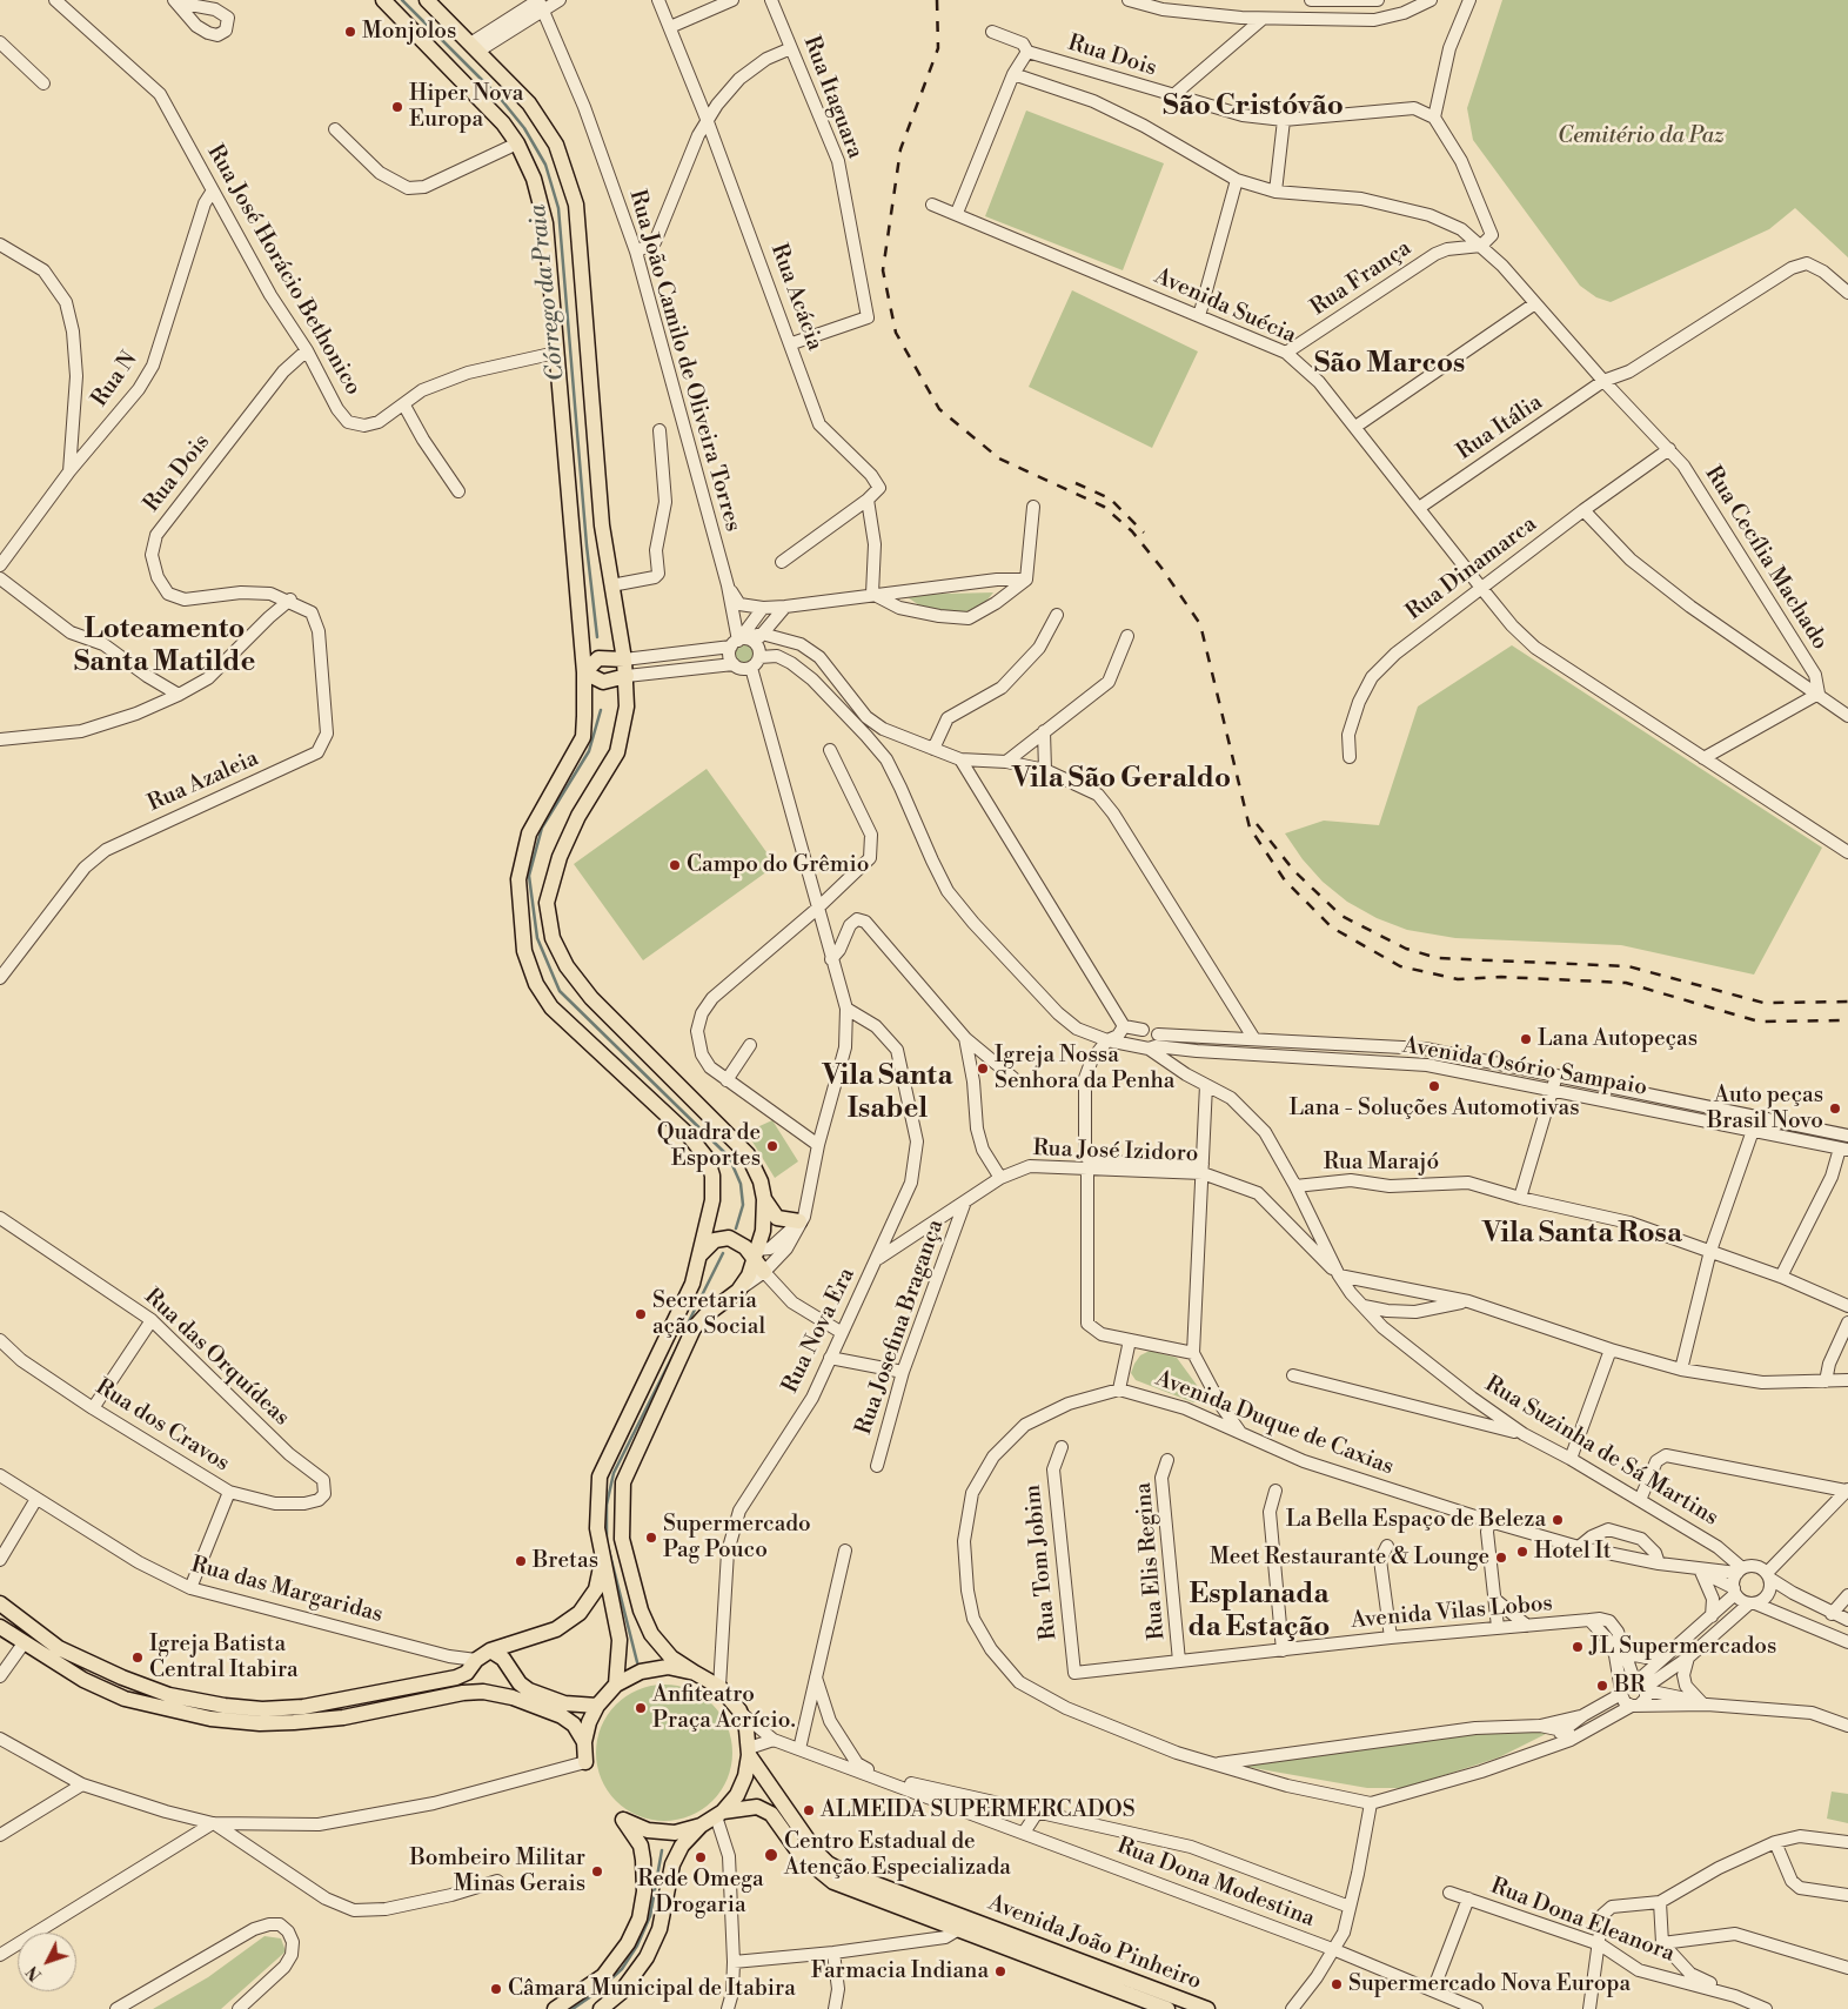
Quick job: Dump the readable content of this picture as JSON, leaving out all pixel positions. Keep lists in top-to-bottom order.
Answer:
{
  "streets": {
    "main road": ["Avenida João Pinheiro"],
    "street": [
      "Rua Dois",
      "Rua Itaguara",
      "Rua José Horácio Bethonico",
      "Rua França",
      "Rua Acácia",
      "Avenida Suécia",
      "Rua João Camilo de Oliveira Torres",
      "Rua N",
      "Rua Itália",
      "Rua Cecília Machado",
      "Rua Dinamarca",
      "Rua Azaleia",
      "Avenida Osório Sampaio",
      "Rua José Izidoro",
      "Rua Marajó",
      "Rua Josefina Bragança",
      "Rua Nova Era",
      "Rua das Orquídeas",
      "Avenida Duque de Caxias",
      "Rua dos Cravos",
      "Rua Suzinha de Sá Martins",
      "Rua Elis Regina",
      "Rua Tom Jobim",
      "Rua das Margaridas",
      "Avenida Vilas Lobos",
      "Rua Dona Modestina",
      "Rua Dona Eleanora"
    ]
  },
  "crossings": [
    ["Rua Dois", "Rua José Horácio Bethonico"],
    ["Rua Dois", "Rua Azaleia"],
    ["Rua Itaguara", "Rua Acácia"],
    ["Rua José Horácio Bethonico", "Rua N"],
    ["Rua França", "Avenida Suécia"],
    ["Rua França", "Rua Cecília Machado"],
    ["Avenida Suécia", "Rua Itália"],
    ["Avenida Suécia", "Rua Dinamarca"],
    ["Rua João Camilo de Oliveira Torres", "Avenida Osório Sampaio"],
    ["Rua Itália", "Rua Cecília Machado"],
    ["Rua Cecília Machado", "Rua Dinamarca"],
    ["Avenida Osório Sampaio", "Rua Suzinha de Sá Martins"],
    ["Rua José Izidoro", "Rua Josefina Bragança"],
    ["Rua José Izidoro", "Rua Nova Era"],
    ["Rua José Izidoro", "Rua Suzinha de Sá Martins"],
    ["Rua Marajó", "Rua Suzinha de Sá Martins"],
    ["Rua das Orquídeas", "Rua dos Cravos"],
    ["Avenida Duque de Caxias", "Rua Suzinha de Sá Martins"],
    ["Rua Elis Regina", "Avenida Vilas Lobos"],
    ["Rua Tom Jobim", "Avenida Vilas Lobos"]
  ],
  "districts": [
    "São Cristóvão",
    "São Marcos",
    "Loteamento Santa Matilde",
    "Vila São Geraldo",
    "Vila Santa Isabel",
    "Vila Santa Rosa",
    "Esplanada da Estação"
  ],
  "water": ["Córrego da Praia"],
  "parks": ["Cemitério da Paz"],
  "places": [
    "Monjolos",
    "Hiper Nova Europa",
    "Campo do Grêmio",
    "Lana Autopeças",
    "Igreja Nossa Senhora da Penha",
    "Lana - Soluções Automotivas",
    "Auto peças Brasil Novo",
    "Quadra de Esportes",
    "Secretaria ação Social",
    "La Bella Espaço de Beleza",
    "Supermercado Pag Pouco",
    "Hotel It",
    "Meet Restaurante & Lounge",
    "Bretas",
    "JL Supermercados",
    "Igreja Batista Central Itabira",
    "BR",
    "Anfiteatro Praça Acrício.",
    "ALMEIDA SUPERMERCADOS",
    "Centro Estadual de Atenção Especializada",
    "Rede Omega Drogaria",
    "Bombeiro Militar Minas Gerais",
    "Farmacia Indiana",
    "Supermercado Nova Europa",
    "Câmara Municipal de Itabira"
  ],
  "north": "bottom left"
}
